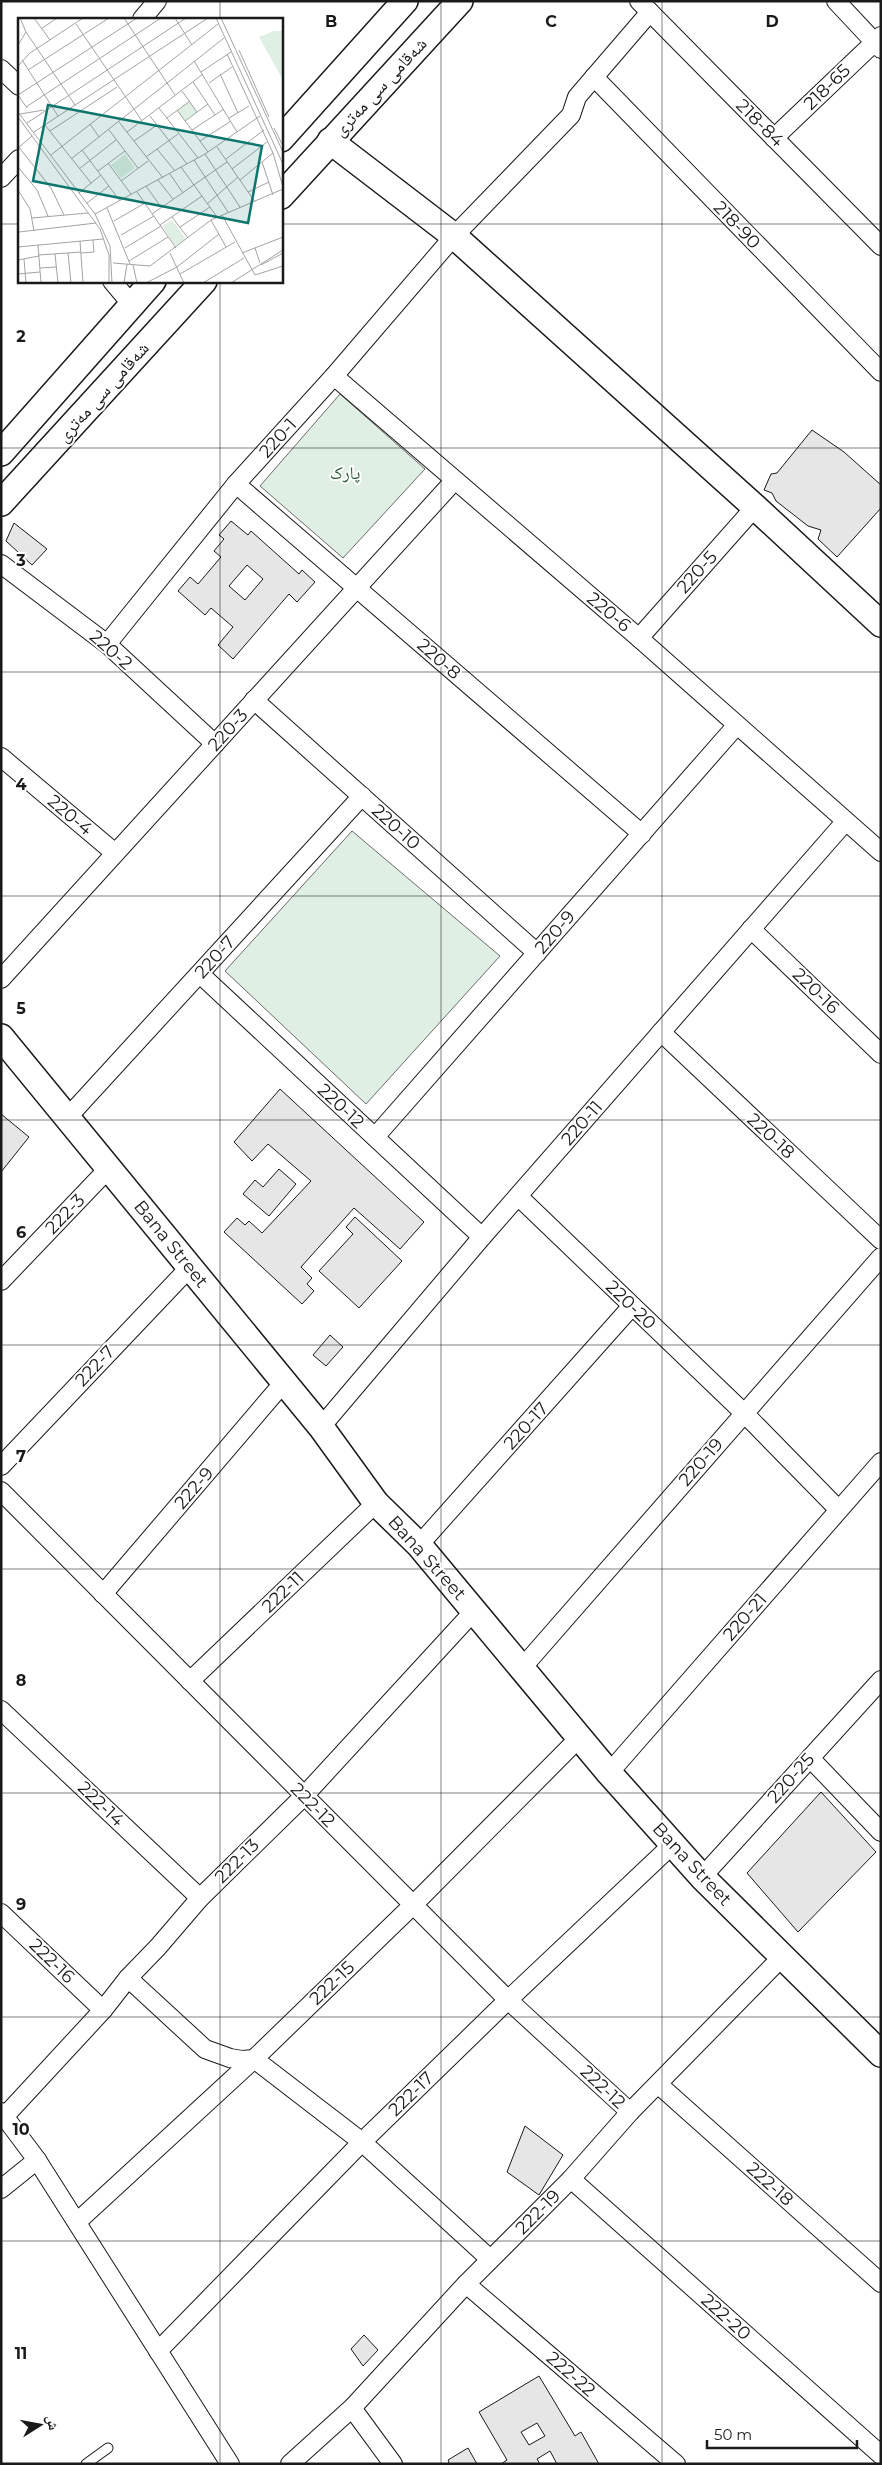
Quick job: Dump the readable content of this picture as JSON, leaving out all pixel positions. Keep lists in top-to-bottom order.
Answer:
{
  "streets": {
    "street": [
      "شەقامی سی مەتری",
      "218-65",
      "218-84",
      "218-90",
      "220-1",
      "220-5",
      "220-6",
      "220-2",
      "220-8",
      "220-3",
      "220-4",
      "220-10",
      "220-9",
      "220-7",
      "220-16",
      "220-12",
      "220-11",
      "220-18",
      "222-3",
      "Bana Street",
      "220-20",
      "222-7",
      "220-17",
      "220-19",
      "222-9",
      "222-11",
      "220-21",
      "220-25",
      "222-14",
      "222-12",
      "222-13",
      "222-16",
      "222-15",
      "222-17",
      "222-18",
      "222-19",
      "222-20",
      "222-22"
    ]
  },
  "crossings": [
    ["218-65", "218-84"],
    ["218-84", "220-1"],
    ["218-90", "220-1"],
    ["220-1", "220-6"],
    ["220-1", "220-2"],
    ["220-1", "220-8"],
    ["220-5", "220-6"],
    ["220-6", "220-3"],
    ["220-6", "220-9"],
    ["220-6", "220-11"],
    ["220-2", "220-3"],
    ["220-8", "220-3"],
    ["220-8", "220-9"],
    ["220-3", "220-4"],
    ["220-3", "220-10"],
    ["220-10", "220-9"],
    ["220-10", "220-7"],
    ["220-9", "220-12"],
    ["220-7", "220-12"],
    ["220-7", "Bana Street"],
    ["220-16", "220-11"],
    ["220-12", "220-11"],
    ["220-11", "220-18"],
    ["220-11", "Bana Street"],
    ["220-11", "220-20"],
    ["222-3", "Bana Street"],
    ["Bana Street", "222-7"],
    ["Bana Street", "220-17"],
    ["Bana Street", "220-19"],
    ["Bana Street", "222-9"],
    ["Bana Street", "222-11"],
    ["Bana Street", "220-21"],
    ["Bana Street", "220-25"],
    ["Bana Street", "222-13"],
    ["Bana Street", "222-15"],
    ["Bana Street", "222-17"],
    ["Bana Street", "222-19"],
    ["220-20", "220-17"],
    ["220-20", "220-19"],
    ["220-20", "220-21"],
    ["222-9", "222-12"],
    ["222-11", "222-12"],
    ["222-14", "222-13"],
    ["222-12", "222-13"],
    ["222-12", "222-15"],
    ["222-12", "222-17"],
    ["222-12", "222-19"],
    ["222-13", "222-16"],
    ["222-18", "222-19"],
    ["222-19", "222-20"],
    ["222-19", "222-22"]
  ],
  "parks": ["پارک"],
  "scale_bar": "50 m",
  "north": "right",
  "grid": {
    "columns": ["B", "C", "D"],
    "rows": [
      "2",
      "3",
      "4",
      "5",
      "6",
      "7",
      "8",
      "9",
      "10",
      "11"
    ]
  }
}
